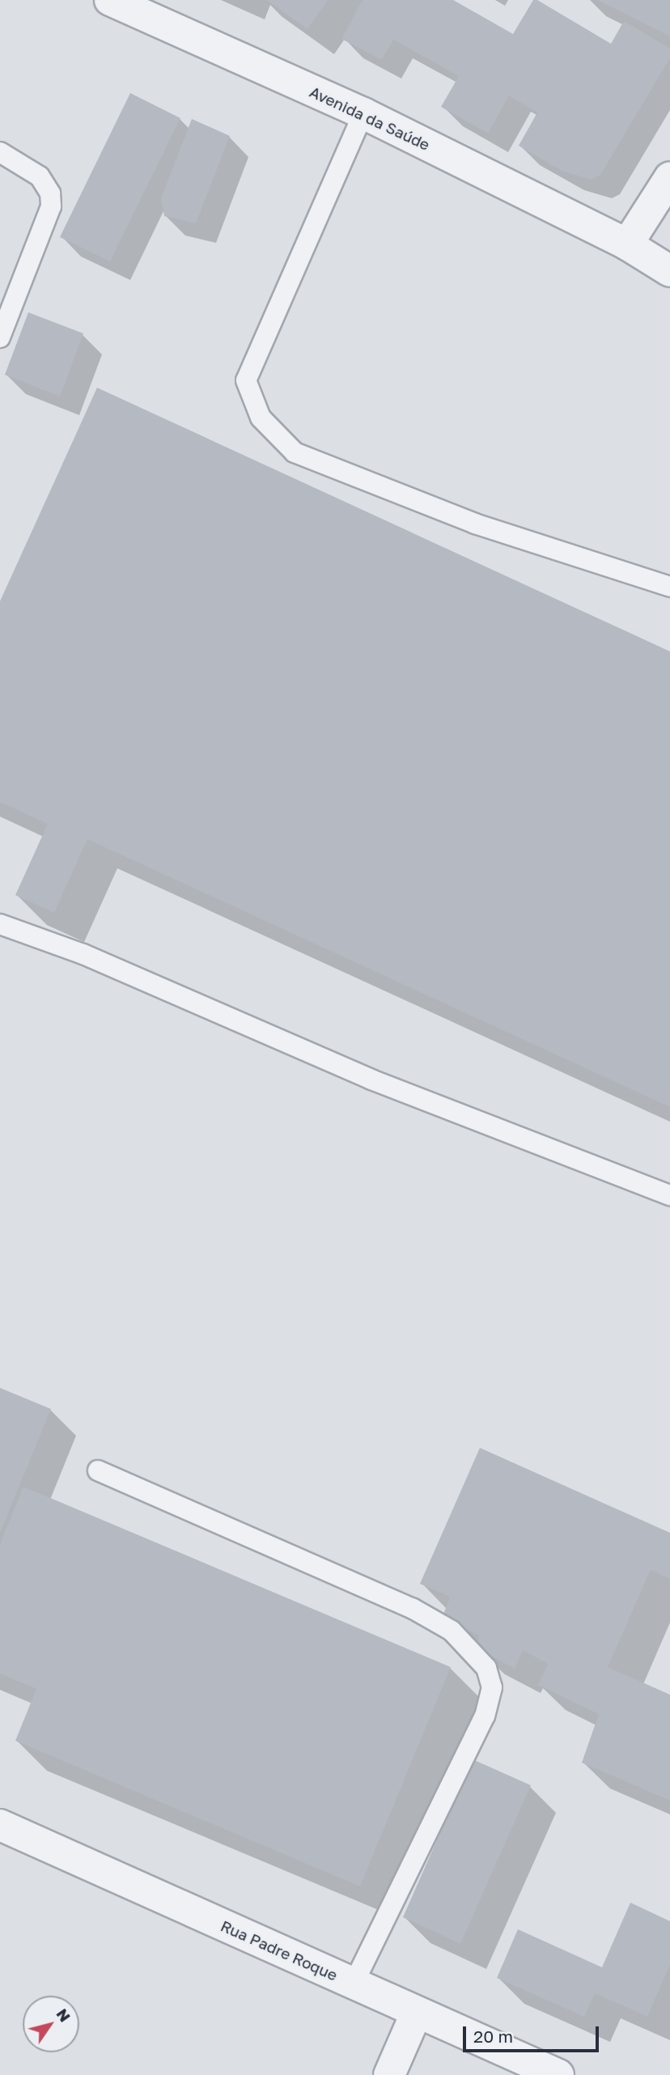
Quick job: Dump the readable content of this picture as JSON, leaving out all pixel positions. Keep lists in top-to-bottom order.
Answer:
{
  "streets": {
    "street": ["Avenida da Saúde", "Rua Padre Roque"]
  },
  "scale_bar": "20 m",
  "north": "top right"
}
